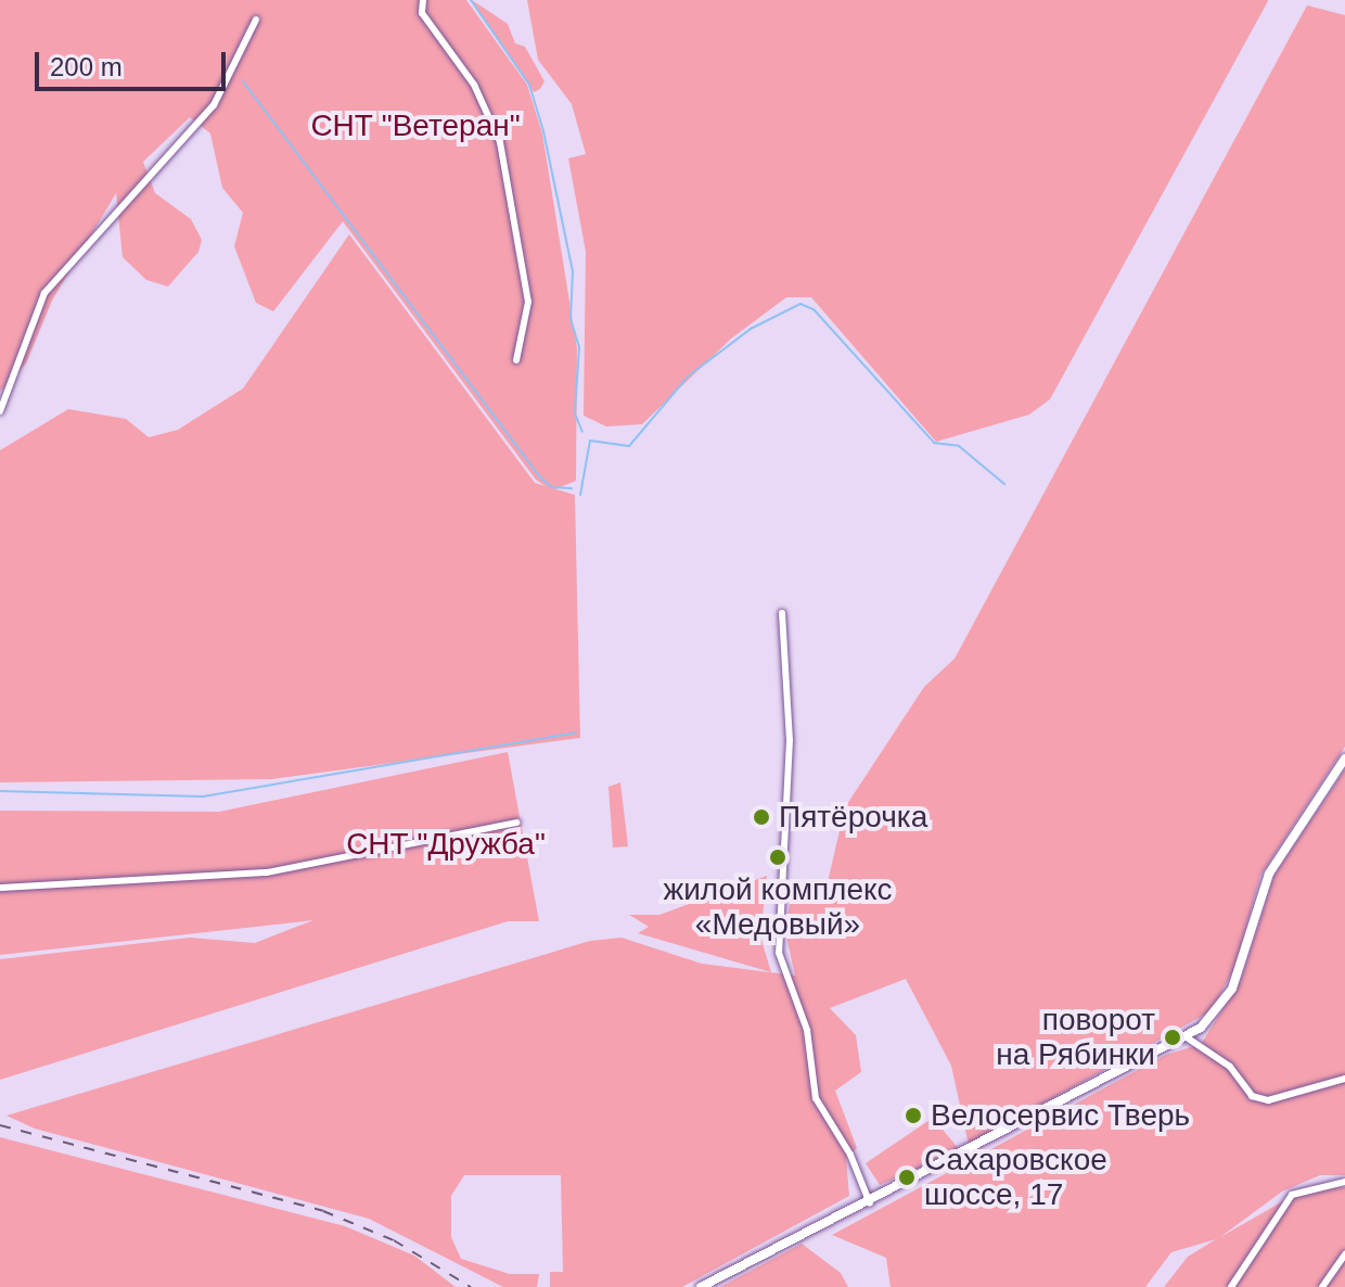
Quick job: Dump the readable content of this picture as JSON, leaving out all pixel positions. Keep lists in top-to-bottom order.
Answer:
{
  "parks": ["СНТ \"Ветеран\"", "СНТ \"Дружба\""],
  "places": [
    "Пятёрочка",
    "жилой комплекс «Медовый»",
    "поворот на Рябинки",
    "Велосервис Тверь",
    "Сахаровское шоссе, 17"
  ],
  "scale_bar": "200 m"
}
